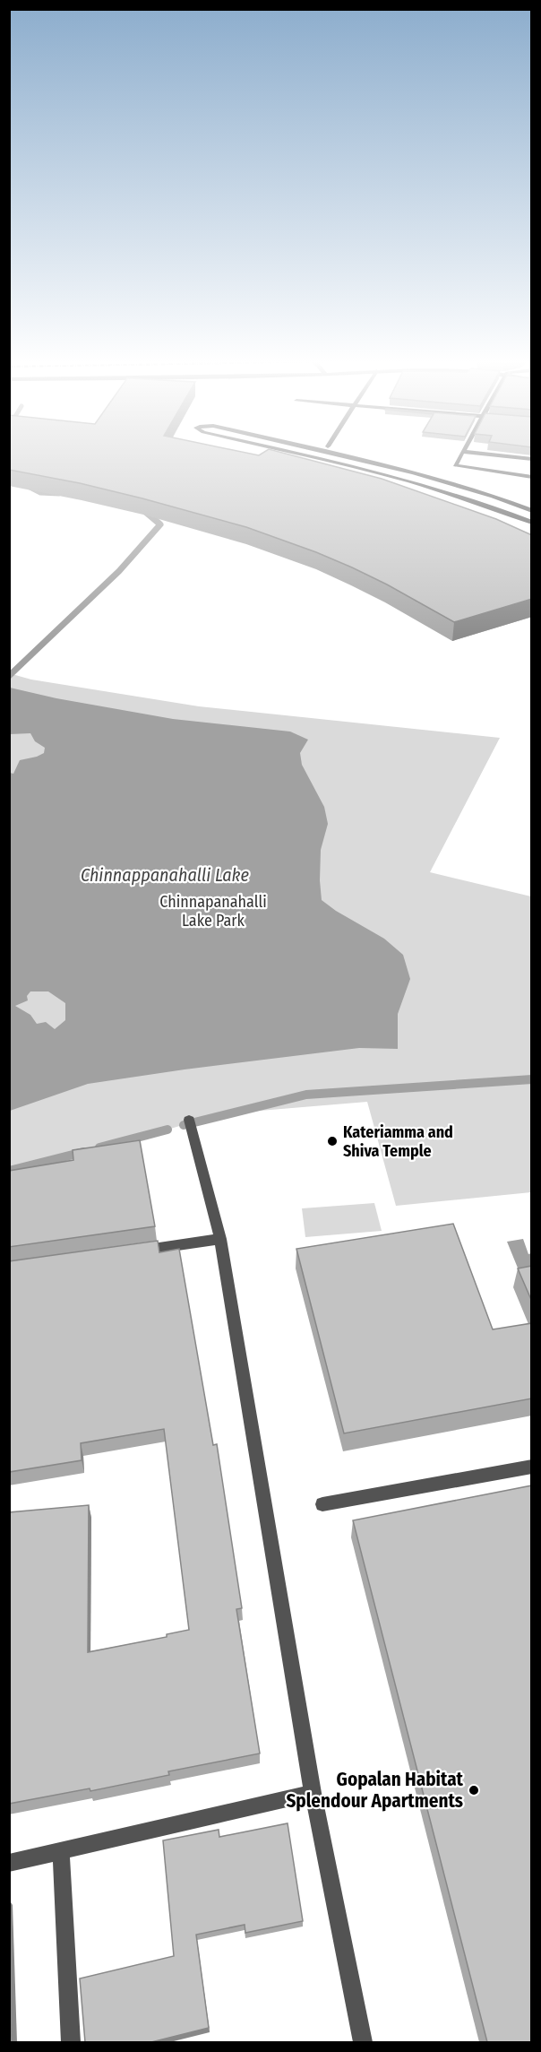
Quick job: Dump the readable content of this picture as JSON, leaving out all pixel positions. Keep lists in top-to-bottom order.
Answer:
{
  "water": ["Chinnappanahalli Lake"],
  "parks": ["Chinnapanahalli Lake Park"],
  "places": ["Kateriamma and Shiva Temple", "Gopalan Habitat Splendour Apartments"]
}
